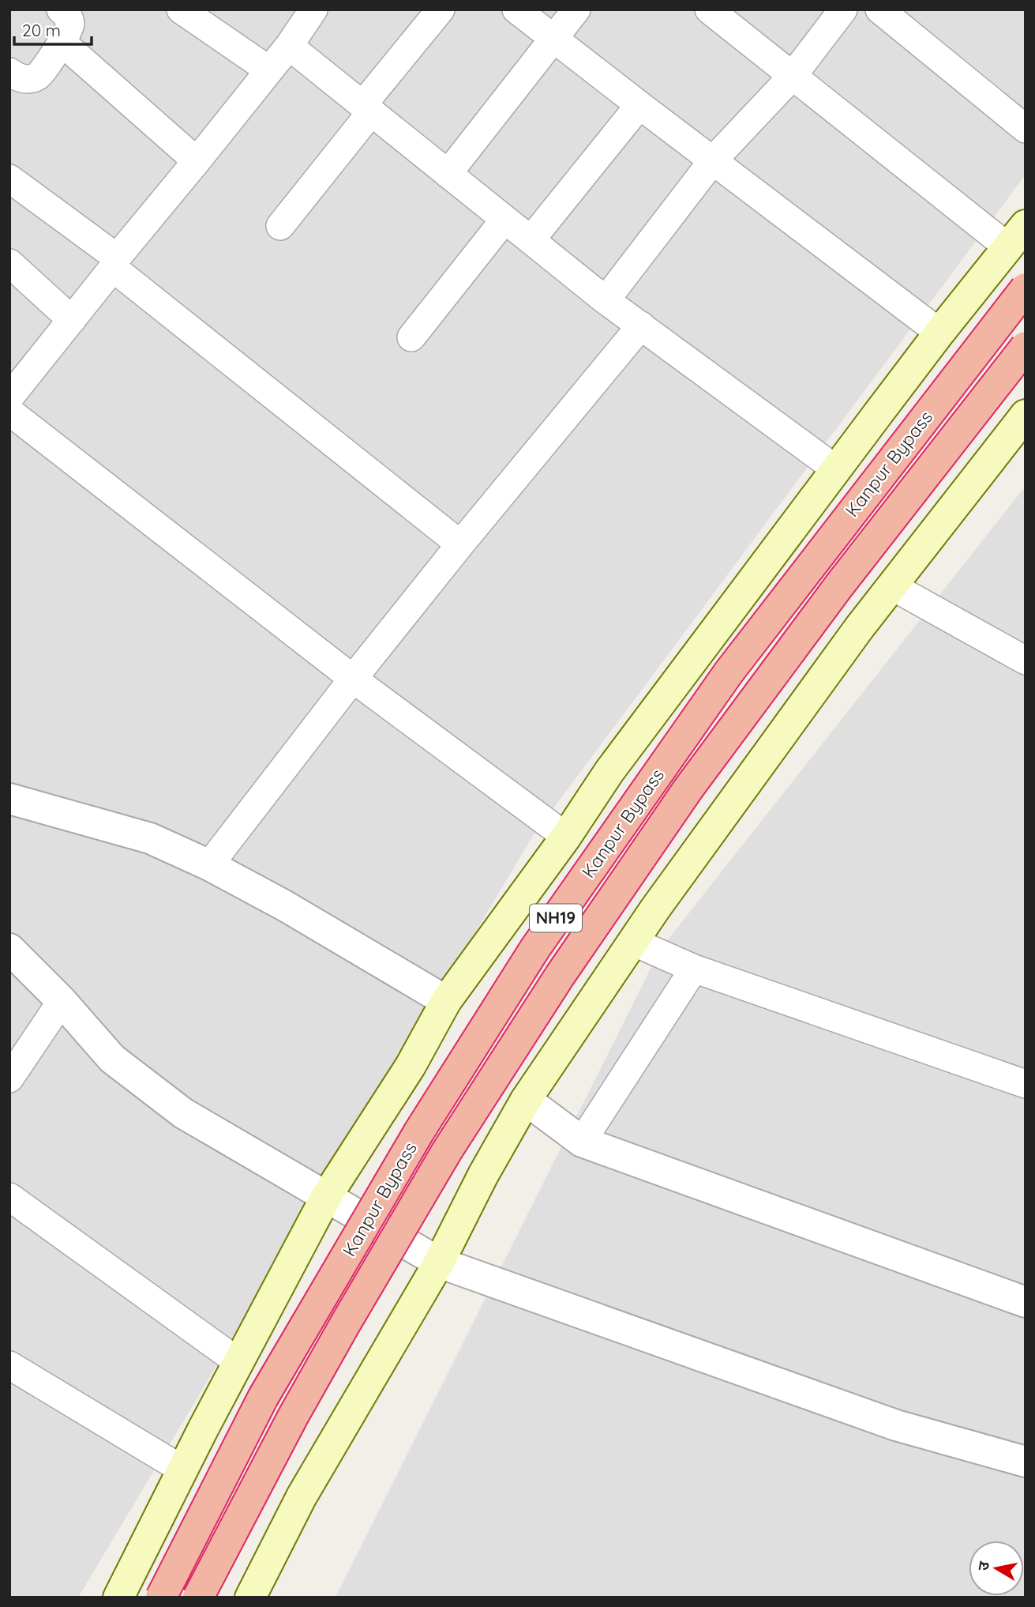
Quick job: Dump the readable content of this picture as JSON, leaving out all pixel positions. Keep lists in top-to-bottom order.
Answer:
{
  "streets": {
    "highway": ["Kanpur Bypass", "NH19"]
  },
  "scale_bar": "20 m",
  "north": "left"
}
